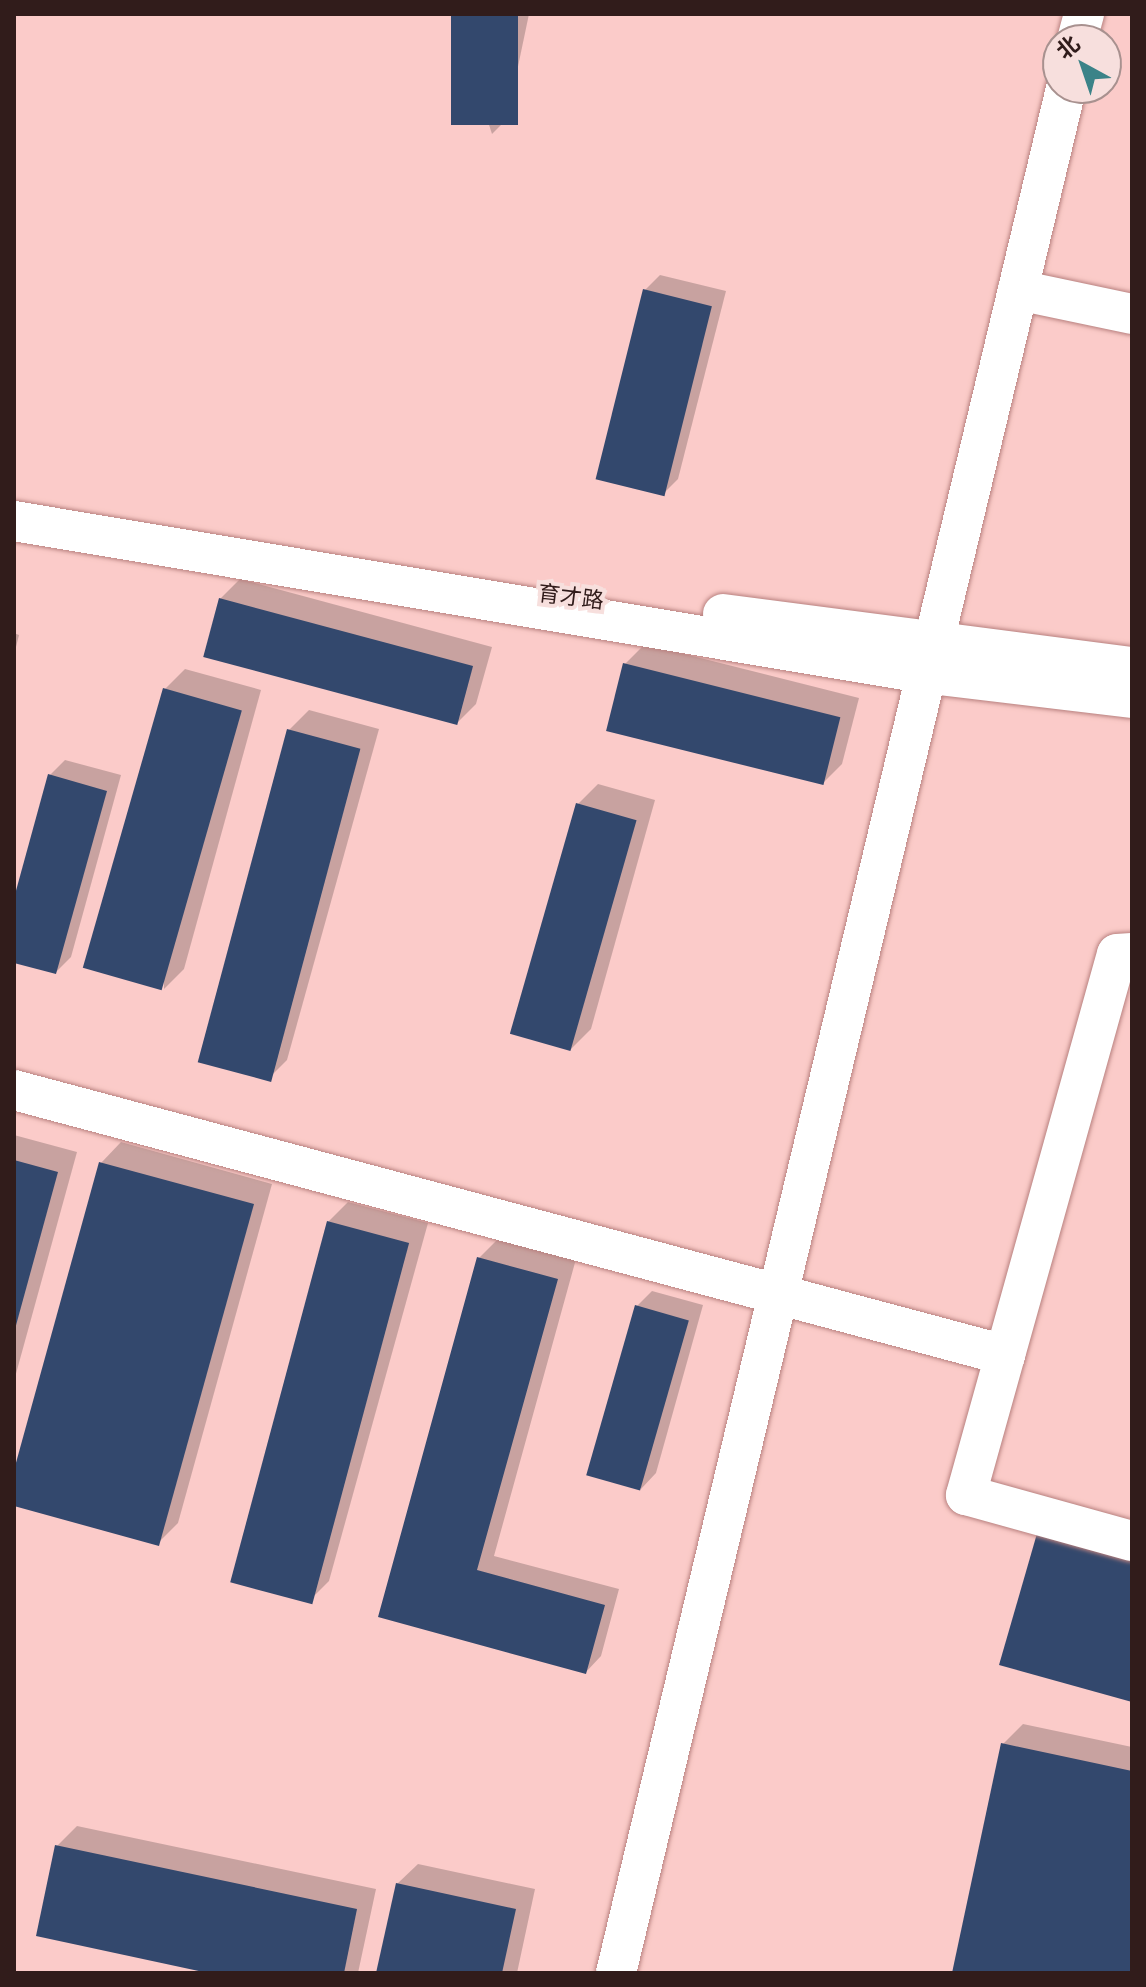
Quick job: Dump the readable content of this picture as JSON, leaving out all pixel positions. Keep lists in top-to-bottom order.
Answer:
{
  "streets": {
    "street": ["育才路"]
  },
  "north": "top left"
}
